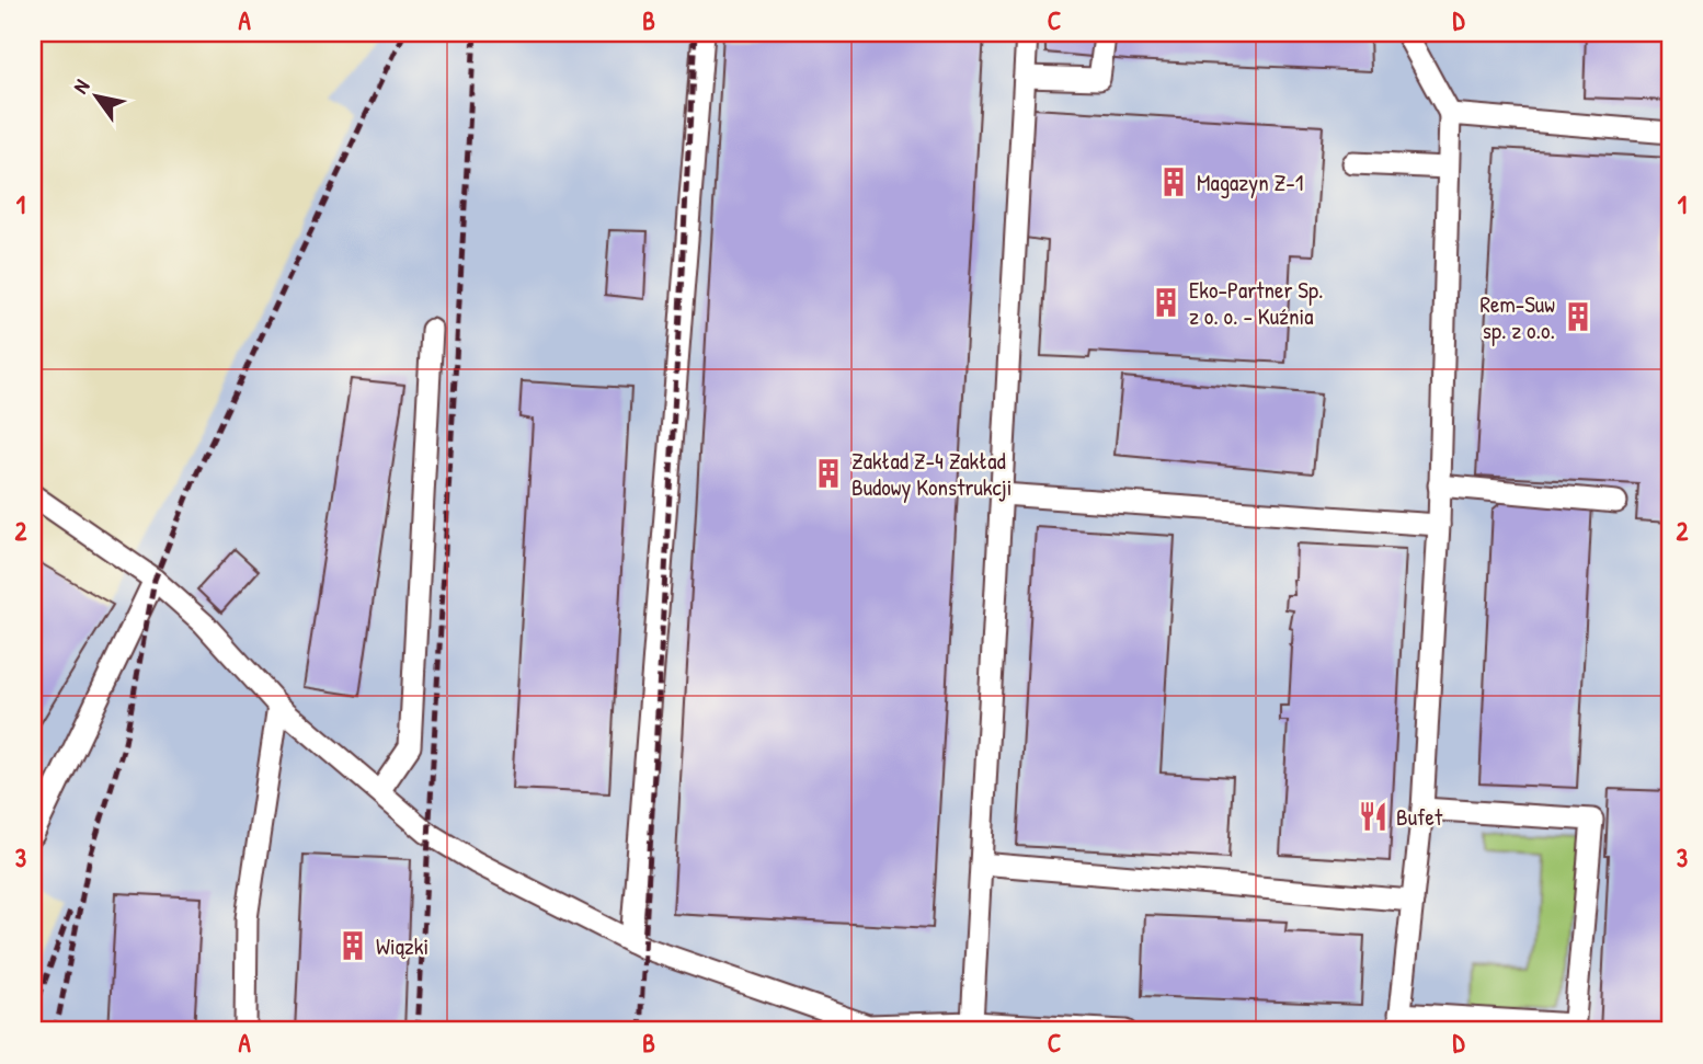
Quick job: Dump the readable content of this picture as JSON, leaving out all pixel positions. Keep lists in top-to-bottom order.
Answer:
{
  "places": {
    "building": [
      "Magazyn Z-1",
      "Eko-Partner Sp. z o. o. - Kuźnia",
      "Rem-Suw sp. z o.o.",
      "Zakład Z-4 Zakład Budowy Konstrukcji",
      "Wiązki"
    ],
    "restaurant": ["Bufet"]
  },
  "north": "top left",
  "grid": {
    "columns": [
      "A",
      "B",
      "C",
      "D"
    ],
    "rows": ["1", "2", "3"]
  }
}
